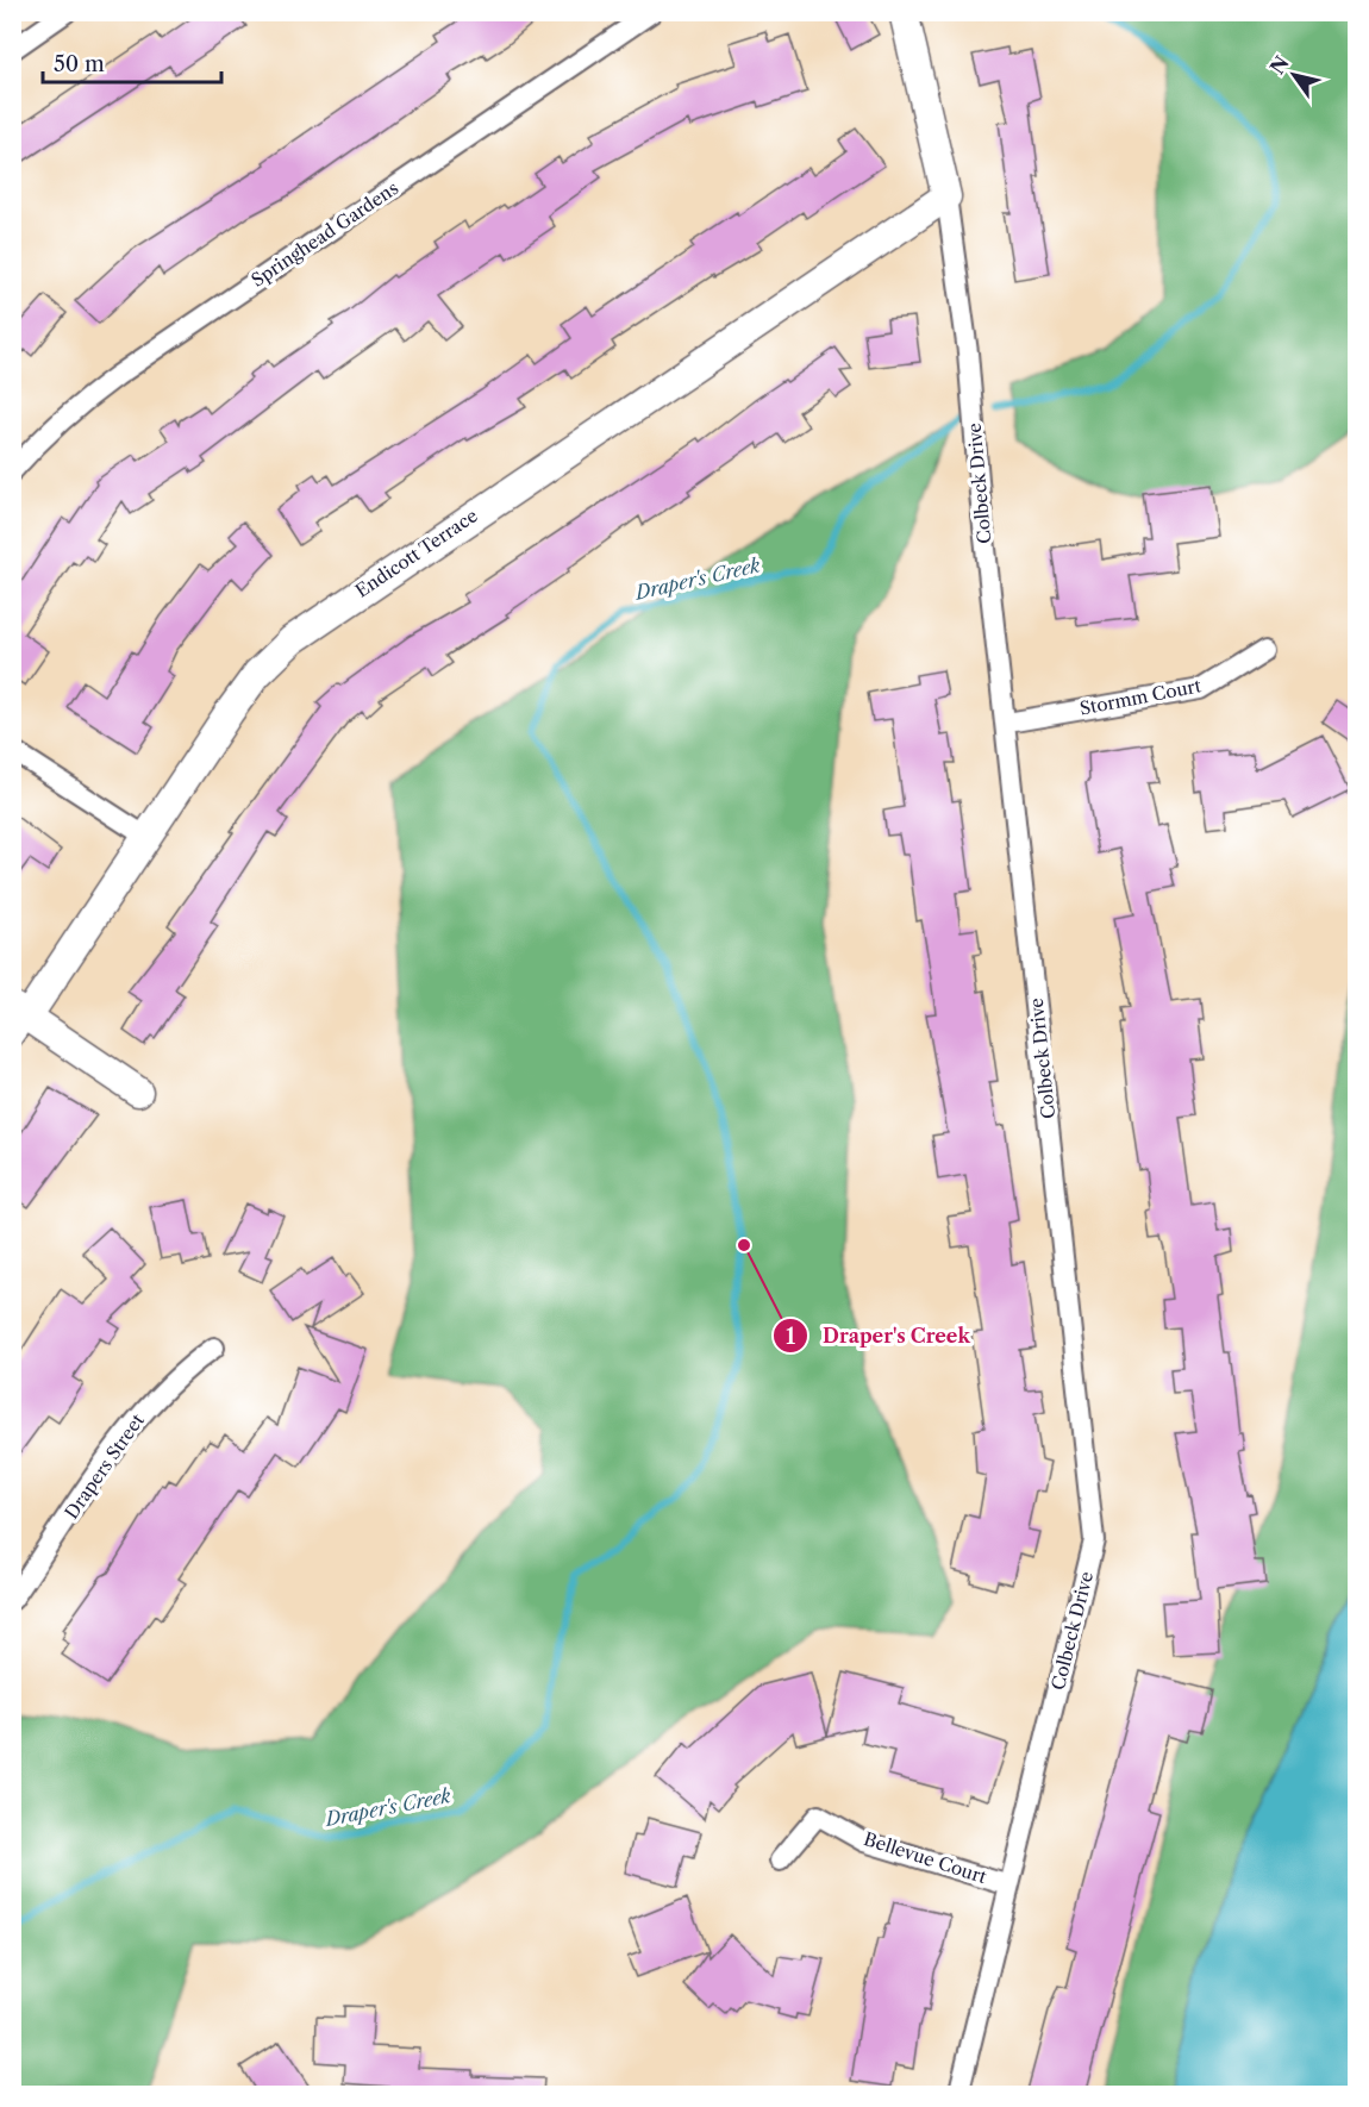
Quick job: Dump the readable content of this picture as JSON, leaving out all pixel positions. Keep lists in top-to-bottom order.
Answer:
{
  "streets": {
    "street": [
      "Springhead Gardens",
      "Colbeck Drive",
      "Endicott Terrace",
      "Stormm Court",
      "Drapers Street",
      "Bellevue Court"
    ]
  },
  "crossings": [
    ["Colbeck Drive", "Endicott Terrace"],
    ["Colbeck Drive", "Stormm Court"],
    ["Colbeck Drive", "Bellevue Court"]
  ],
  "water": ["Draper's Creek"],
  "places": ["Draper's Creek"],
  "scale_bar": "50 m",
  "north": "top left"
}
